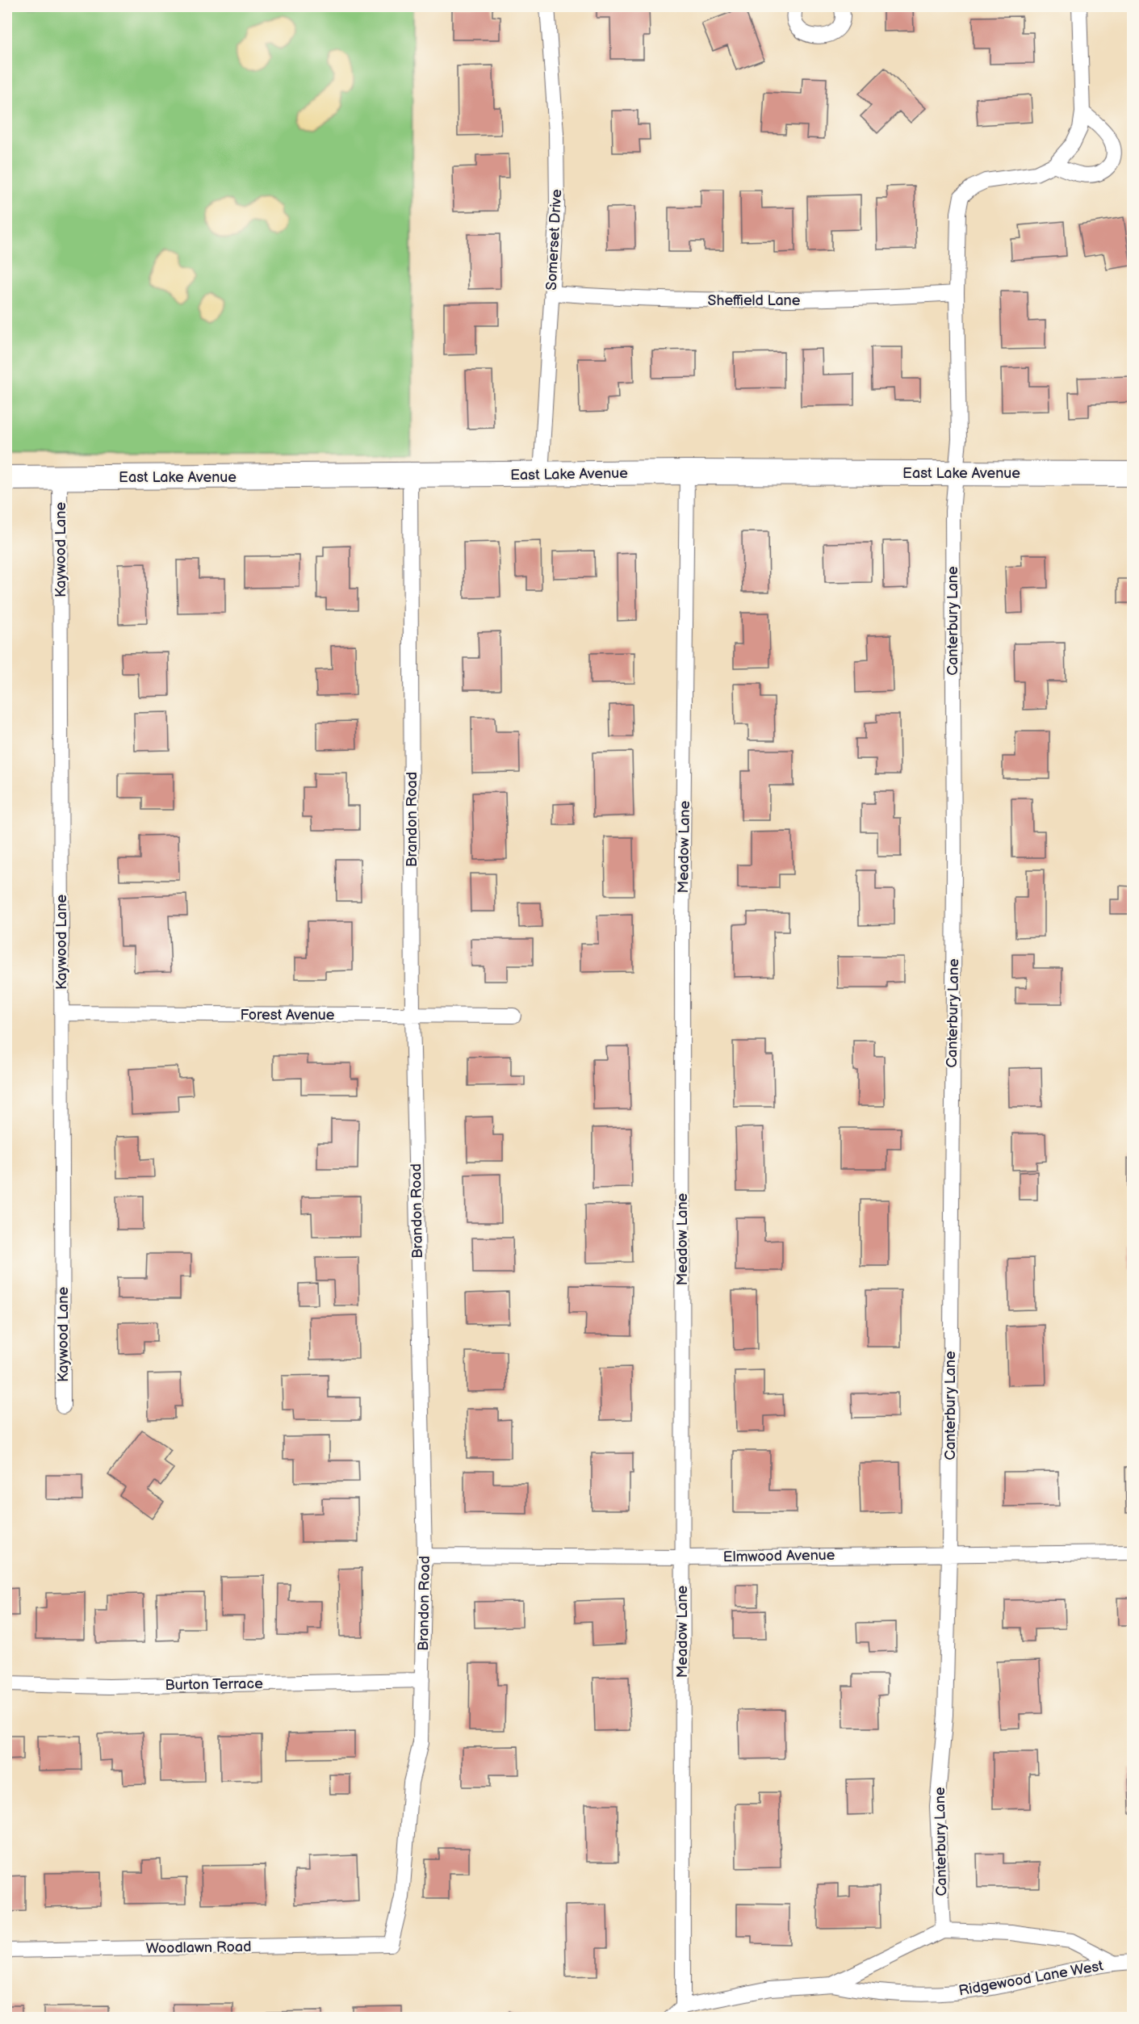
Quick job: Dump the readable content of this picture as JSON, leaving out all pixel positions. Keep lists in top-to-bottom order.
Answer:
{
  "streets": {
    "main road": ["East Lake Avenue"],
    "street": [
      "Somerset Drive",
      "Sheffield Lane",
      "Kaywood Lane",
      "Canterbury Lane",
      "Brandon Road",
      "Meadow Lane",
      "Forest Avenue",
      "Elmwood Avenue",
      "Burton Terrace",
      "Woodlawn Road",
      "Ridgewood Lane West"
    ]
  },
  "crossings": [
    ["Somerset Drive", "Sheffield Lane"],
    ["Somerset Drive", "East Lake Avenue"],
    ["Sheffield Lane", "Canterbury Lane"],
    ["East Lake Avenue", "Kaywood Lane"],
    ["East Lake Avenue", "Canterbury Lane"],
    ["East Lake Avenue", "Brandon Road"],
    ["East Lake Avenue", "Meadow Lane"],
    ["Kaywood Lane", "Forest Avenue"],
    ["Canterbury Lane", "Elmwood Avenue"],
    ["Canterbury Lane", "Ridgewood Lane West"],
    ["Brandon Road", "Forest Avenue"],
    ["Brandon Road", "Elmwood Avenue"],
    ["Brandon Road", "Burton Terrace"],
    ["Brandon Road", "Woodlawn Road"],
    ["Meadow Lane", "Elmwood Avenue"]
  ]
}
